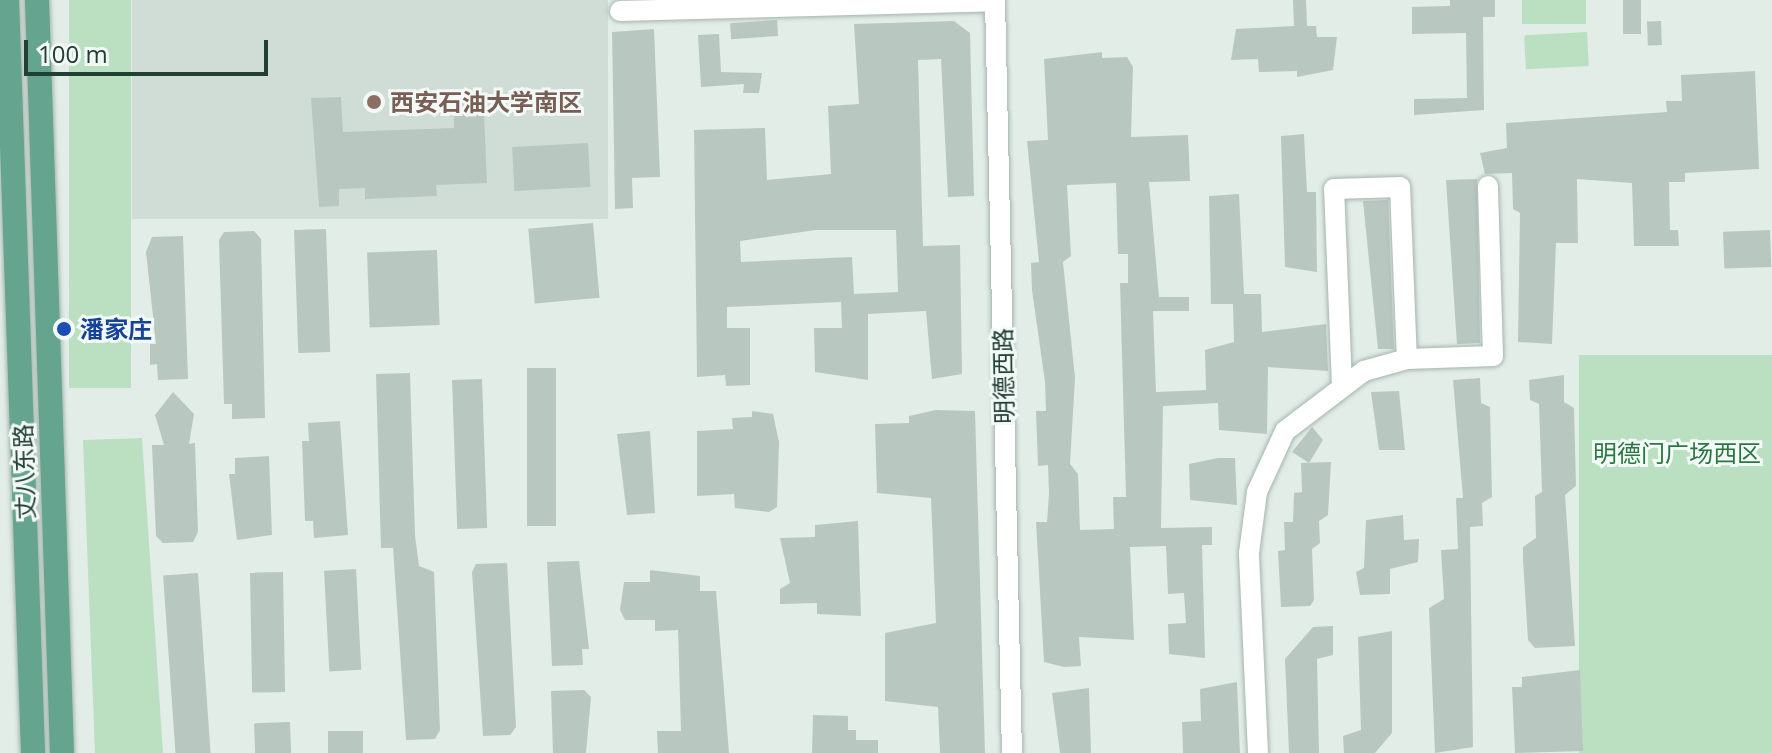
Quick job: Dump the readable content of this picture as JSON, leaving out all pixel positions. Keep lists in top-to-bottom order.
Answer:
{
  "streets": {
    "main road": ["丈八东路"],
    "street": ["明德西路"]
  },
  "parks": ["明德门广场西区"],
  "places": ["西安石油大学南区", "潘家庄"],
  "scale_bar": "100 m"
}
